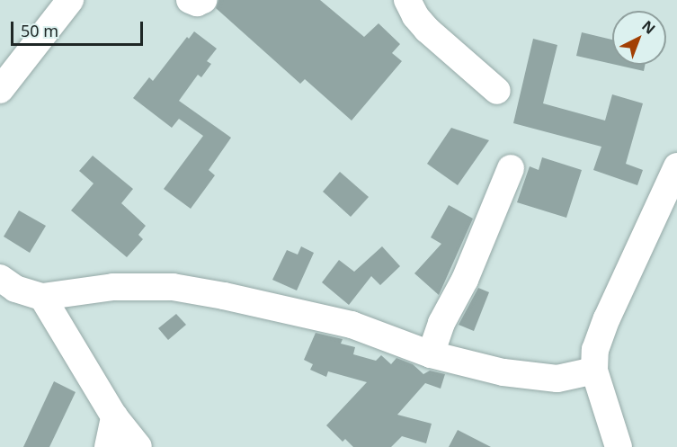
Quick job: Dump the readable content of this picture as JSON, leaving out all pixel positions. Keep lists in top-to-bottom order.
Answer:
{
  "scale_bar": "50 m",
  "north": "top right"
}
